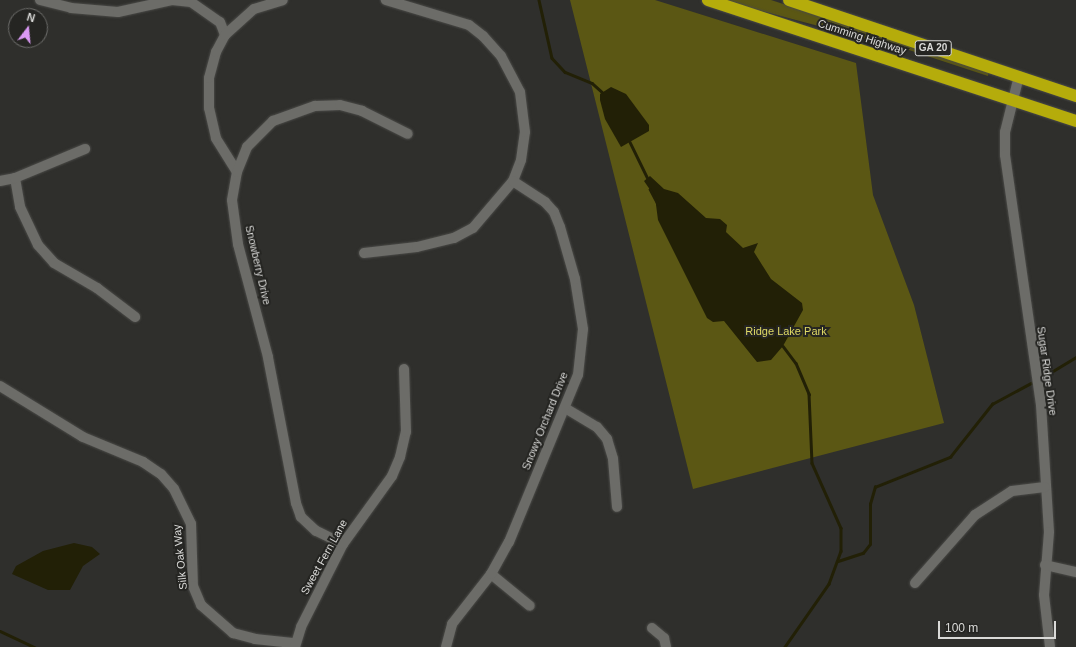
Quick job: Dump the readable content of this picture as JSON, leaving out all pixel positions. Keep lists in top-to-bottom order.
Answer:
{
  "streets": {
    "highway": ["Cumming Highway", "GA 20"],
    "street": [
      "Snowberry Drive",
      "Sugar Ridge Drive",
      "Snowy Orchard Drive",
      "Silk Oak Way",
      "Sweet Fern Lane"
    ]
  },
  "crossings": [
    ["Cumming Highway", "Sugar Ridge Drive"],
    ["Snowberry Drive", "Sweet Fern Lane"],
    ["Silk Oak Way", "Sweet Fern Lane"]
  ],
  "parks": ["Ridge Lake Park"],
  "scale_bar": "100 m",
  "north": "top"
}
